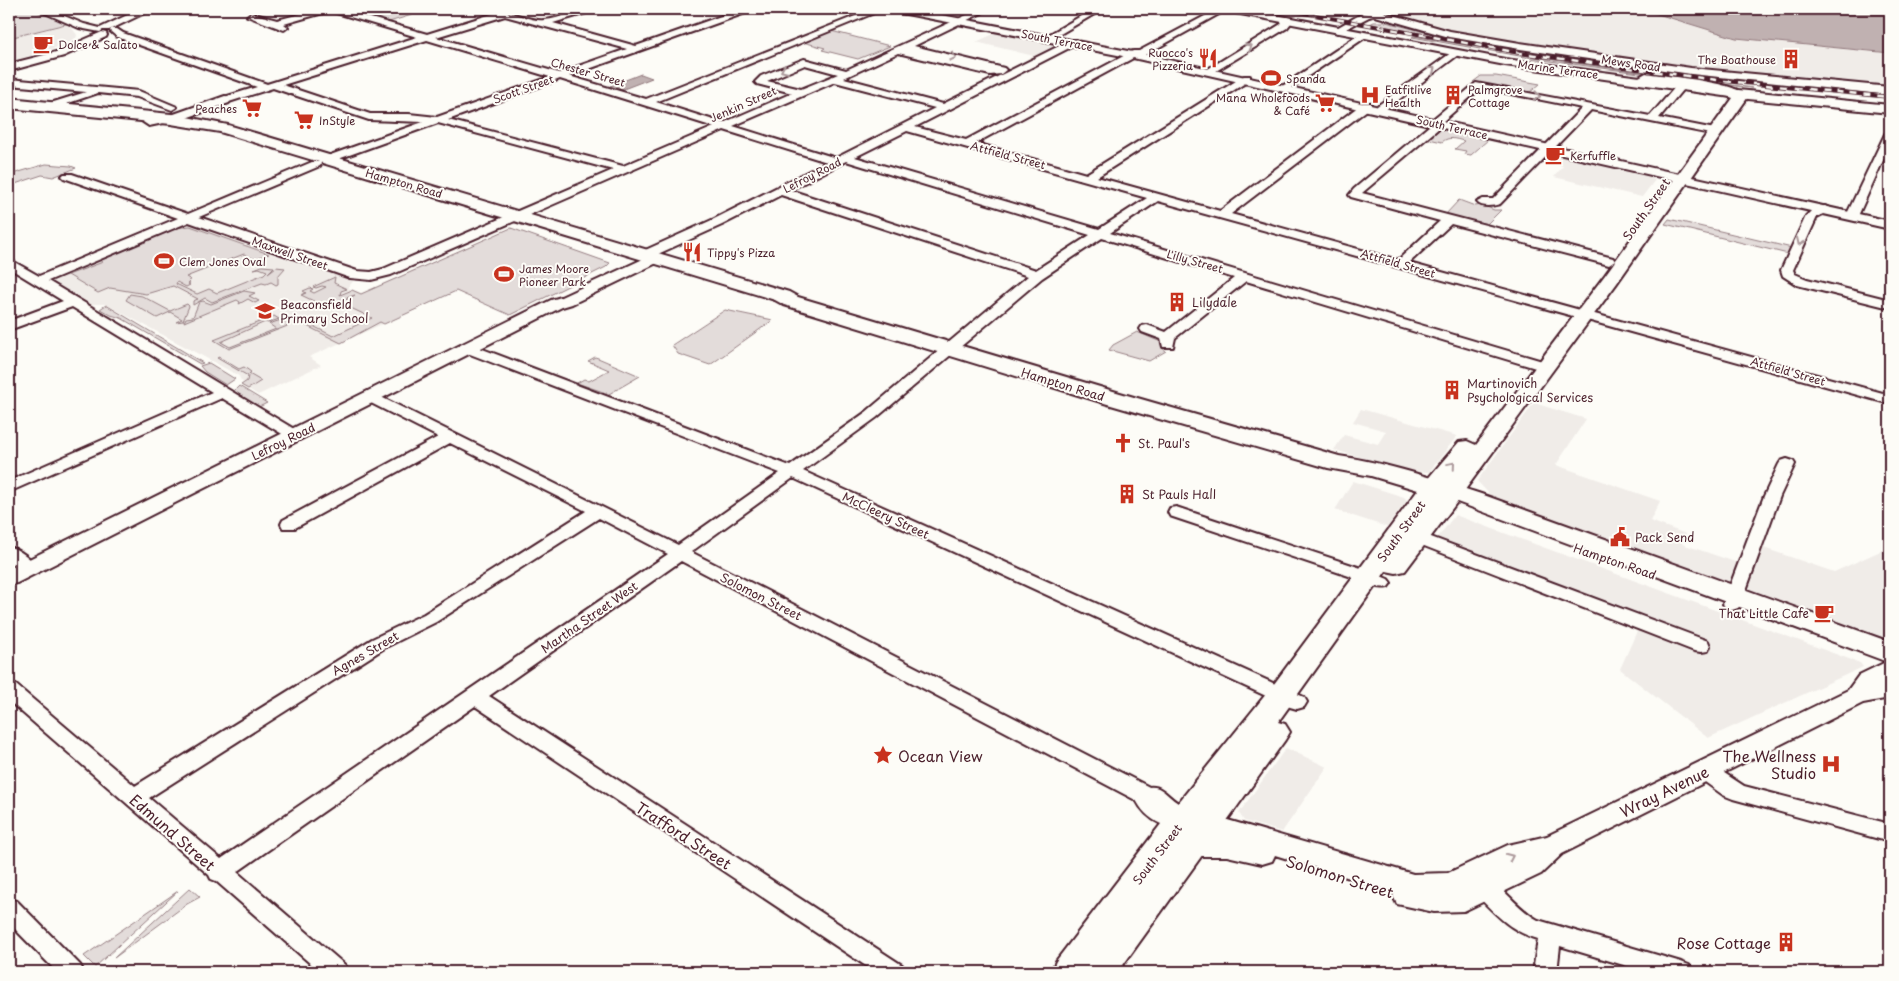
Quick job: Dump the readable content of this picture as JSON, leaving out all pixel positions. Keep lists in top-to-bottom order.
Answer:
{
  "streets": {
    "main road": ["Hampton Road", "South Street"],
    "street": [
      "South Terrace",
      "Mews Road",
      "Marine Terrace",
      "Chester Street",
      "Scott Street",
      "Jenkin Street",
      "Attfield Street",
      "Lefroy Road",
      "Maxwell Street",
      "Lilly Street",
      "McCleery Street",
      "Solomon Street",
      "Martha Street West",
      "Agnes Street",
      "Wray Avenue",
      "Edmund Street",
      "Trafford Street"
    ]
  },
  "crossings": [
    ["South Terrace", "Jenkin Street"],
    ["South Terrace", "Lefroy Road"],
    ["South Terrace", "South Street"],
    ["Chester Street", "Scott Street"],
    ["Chester Street", "Jenkin Street"],
    ["Chester Street", "Lefroy Road"],
    ["Chester Street", "Lilly Street"],
    ["Scott Street", "Hampton Road"],
    ["Scott Street", "Maxwell Street"],
    ["Jenkin Street", "Hampton Road"],
    ["Jenkin Street", "Maxwell Street"],
    ["Attfield Street", "Lefroy Road"],
    ["Attfield Street", "South Street"],
    ["Attfield Street", "Martha Street West"],
    ["Lefroy Road", "Hampton Road"],
    ["Lefroy Road", "Lilly Street"],
    ["Lefroy Road", "McCleery Street"],
    ["Lefroy Road", "Solomon Street"],
    ["Hampton Road", "South Street"],
    ["Hampton Road", "Maxwell Street"],
    ["Hampton Road", "Martha Street West"],
    ["Hampton Road", "Wray Avenue"],
    ["South Street", "Lilly Street"],
    ["South Street", "McCleery Street"],
    ["South Street", "Solomon Street"],
    ["Lilly Street", "Martha Street West"],
    ["McCleery Street", "Martha Street West"],
    ["Solomon Street", "Martha Street West"],
    ["Solomon Street", "Agnes Street"],
    ["Solomon Street", "Wray Avenue"],
    ["Martha Street West", "Edmund Street"],
    ["Martha Street West", "Trafford Street"],
    ["Agnes Street", "Edmund Street"]
  ],
  "places": {
    "cafe": ["Dolce & Salato", "Kerfuffle", "That Little Cafe"],
    "restaurant": ["Ruocco's Pizzeria", "Tippy's Pizza"],
    "building": [
      "The Boathouse",
      "Palmgrove Cottage",
      "Lilydale",
      "Martinovich Psychological Services",
      "St Pauls Hall",
      "Rose Cottage"
    ],
    "sports": ["Spanda", "Clem Jones Oval", "James Moore Pioneer Park"],
    "hospital": ["Eatfitlive Health", "The Wellness Studio"],
    "supermarket": ["Mana Wholefoods & Café", "Peaches", "InStyle"],
    "school or university": ["Beaconsfield Primary School"],
    "church": ["St. Paul's"],
    "public building": ["Pack Send"],
    "place": ["Ocean View"]
  }
}
